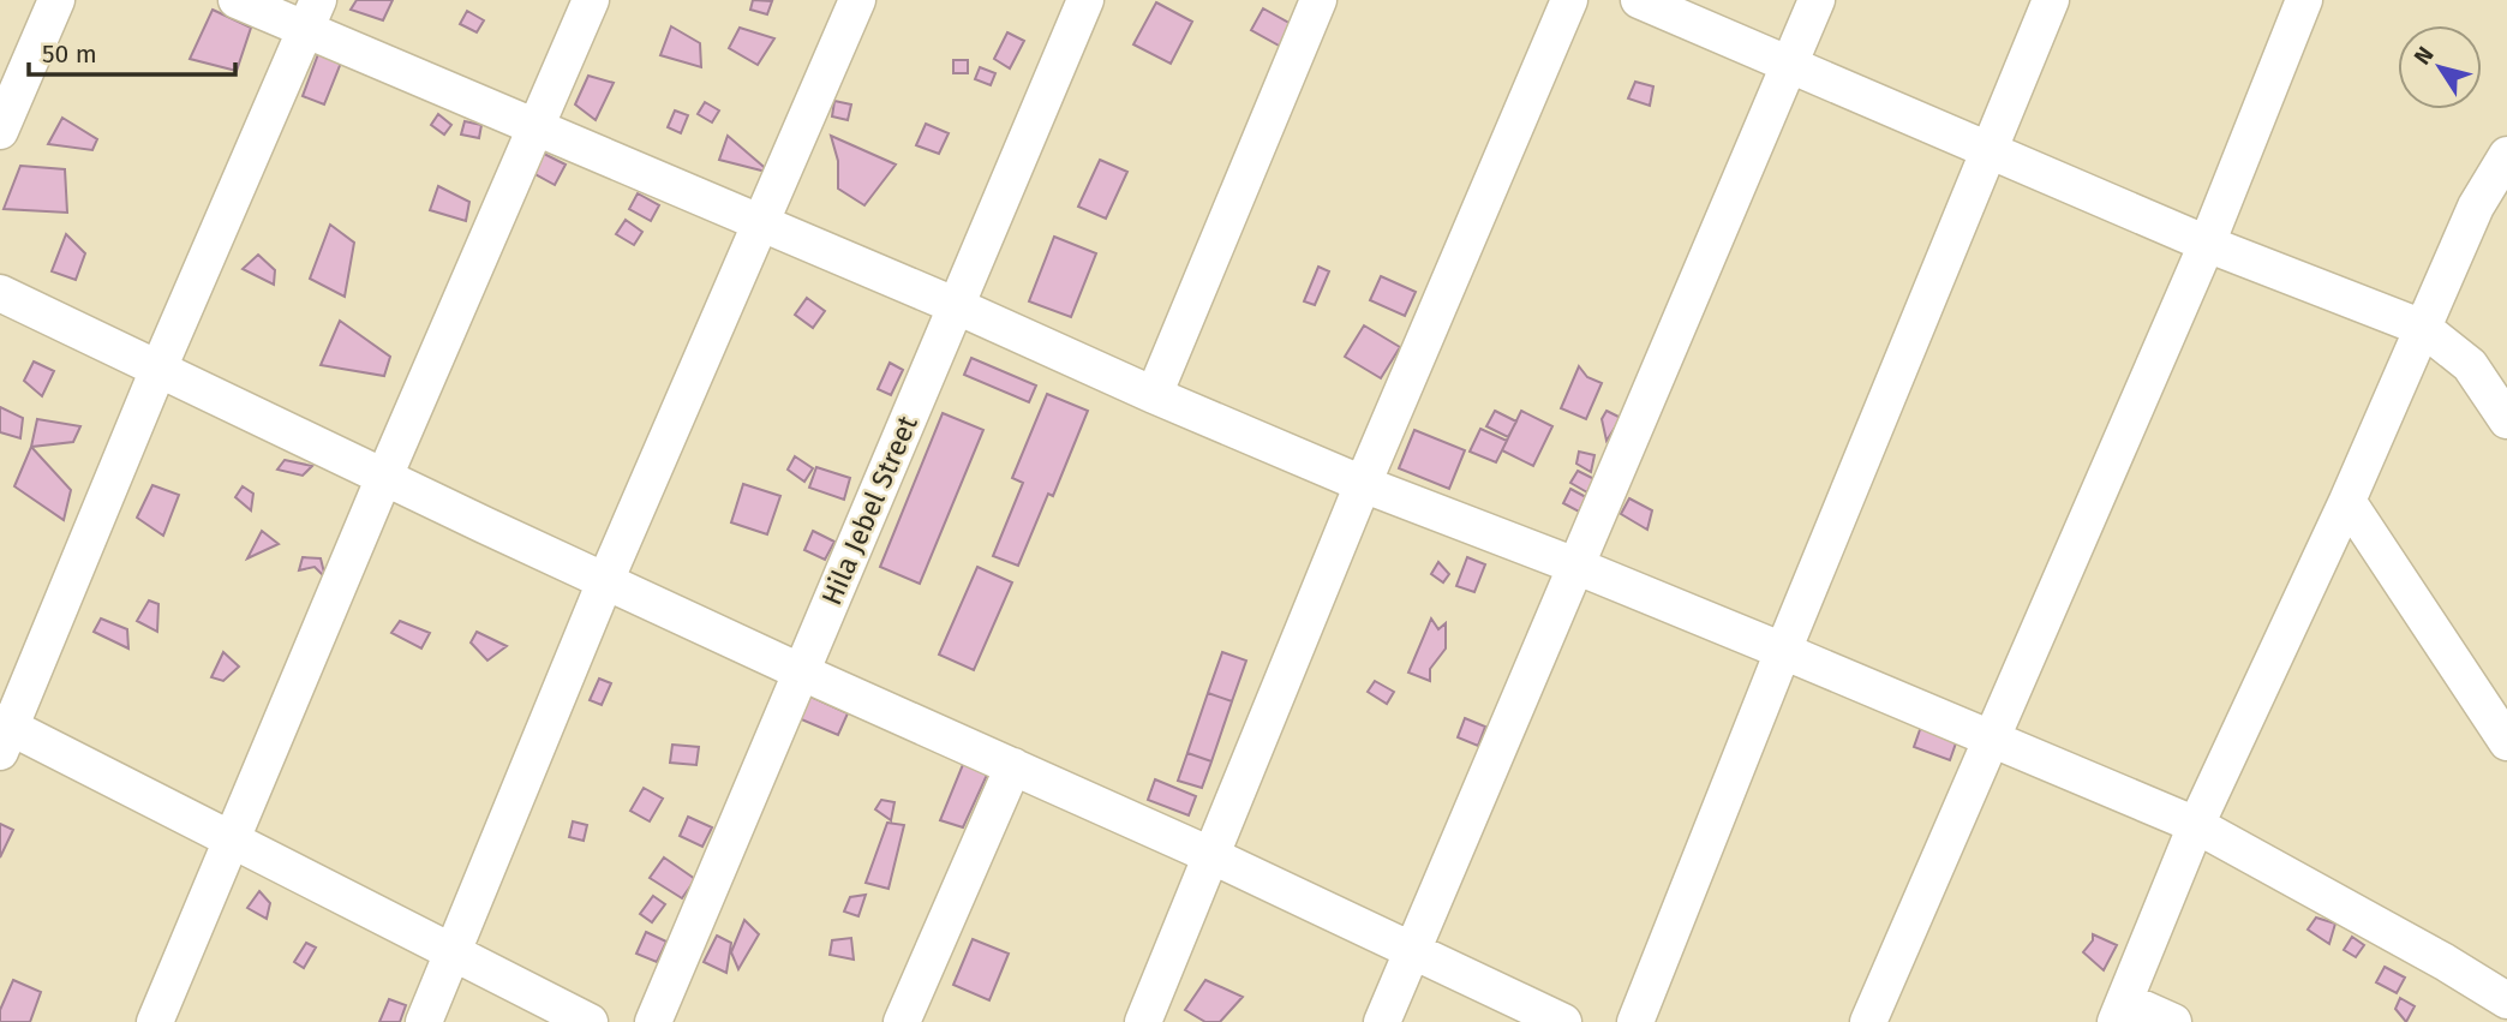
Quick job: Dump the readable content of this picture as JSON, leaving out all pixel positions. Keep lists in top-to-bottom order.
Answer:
{
  "streets": {
    "street": ["Hila Jebel Street"]
  },
  "scale_bar": "50 m",
  "north": "top left"
}
